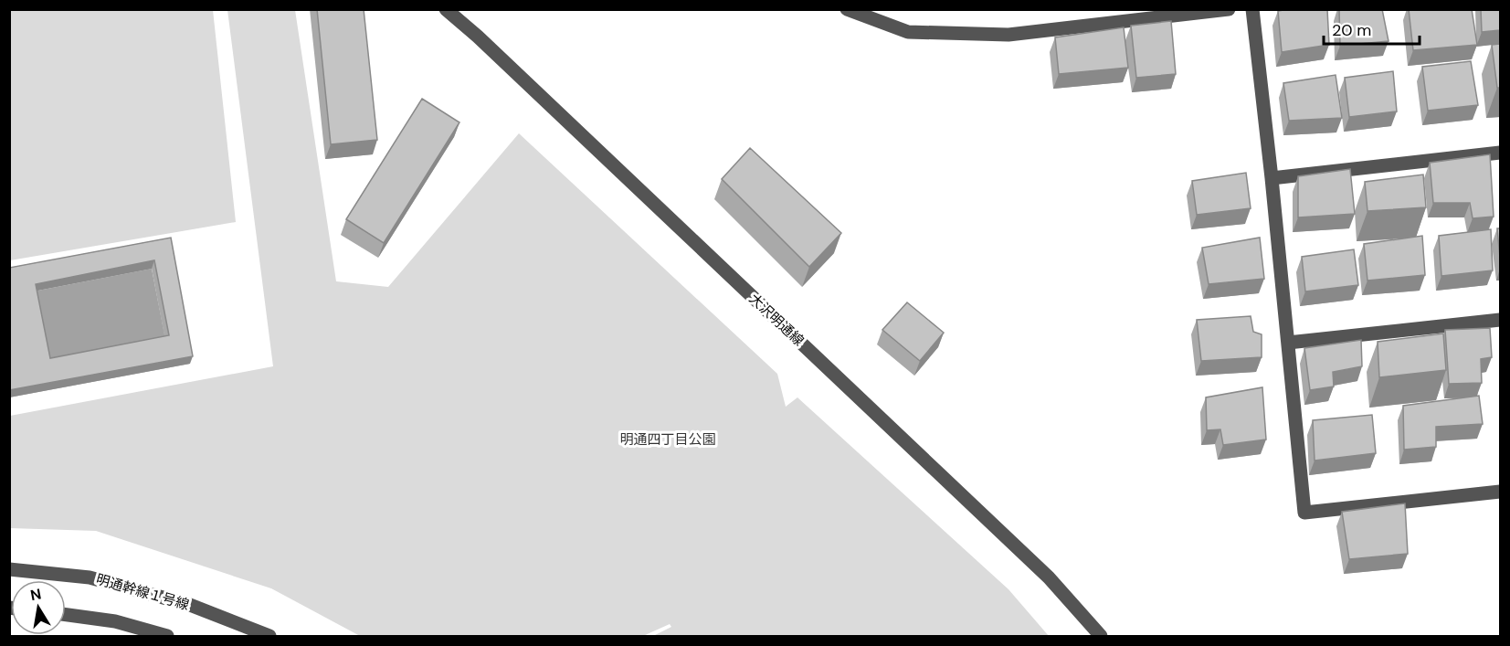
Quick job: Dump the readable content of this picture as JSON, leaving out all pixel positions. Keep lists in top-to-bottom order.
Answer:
{
  "streets": {
    "street": ["大沢明通線", "明通幹線１号線"]
  },
  "parks": ["明通四丁目公園"],
  "scale_bar": "20 m",
  "north": "top"
}
